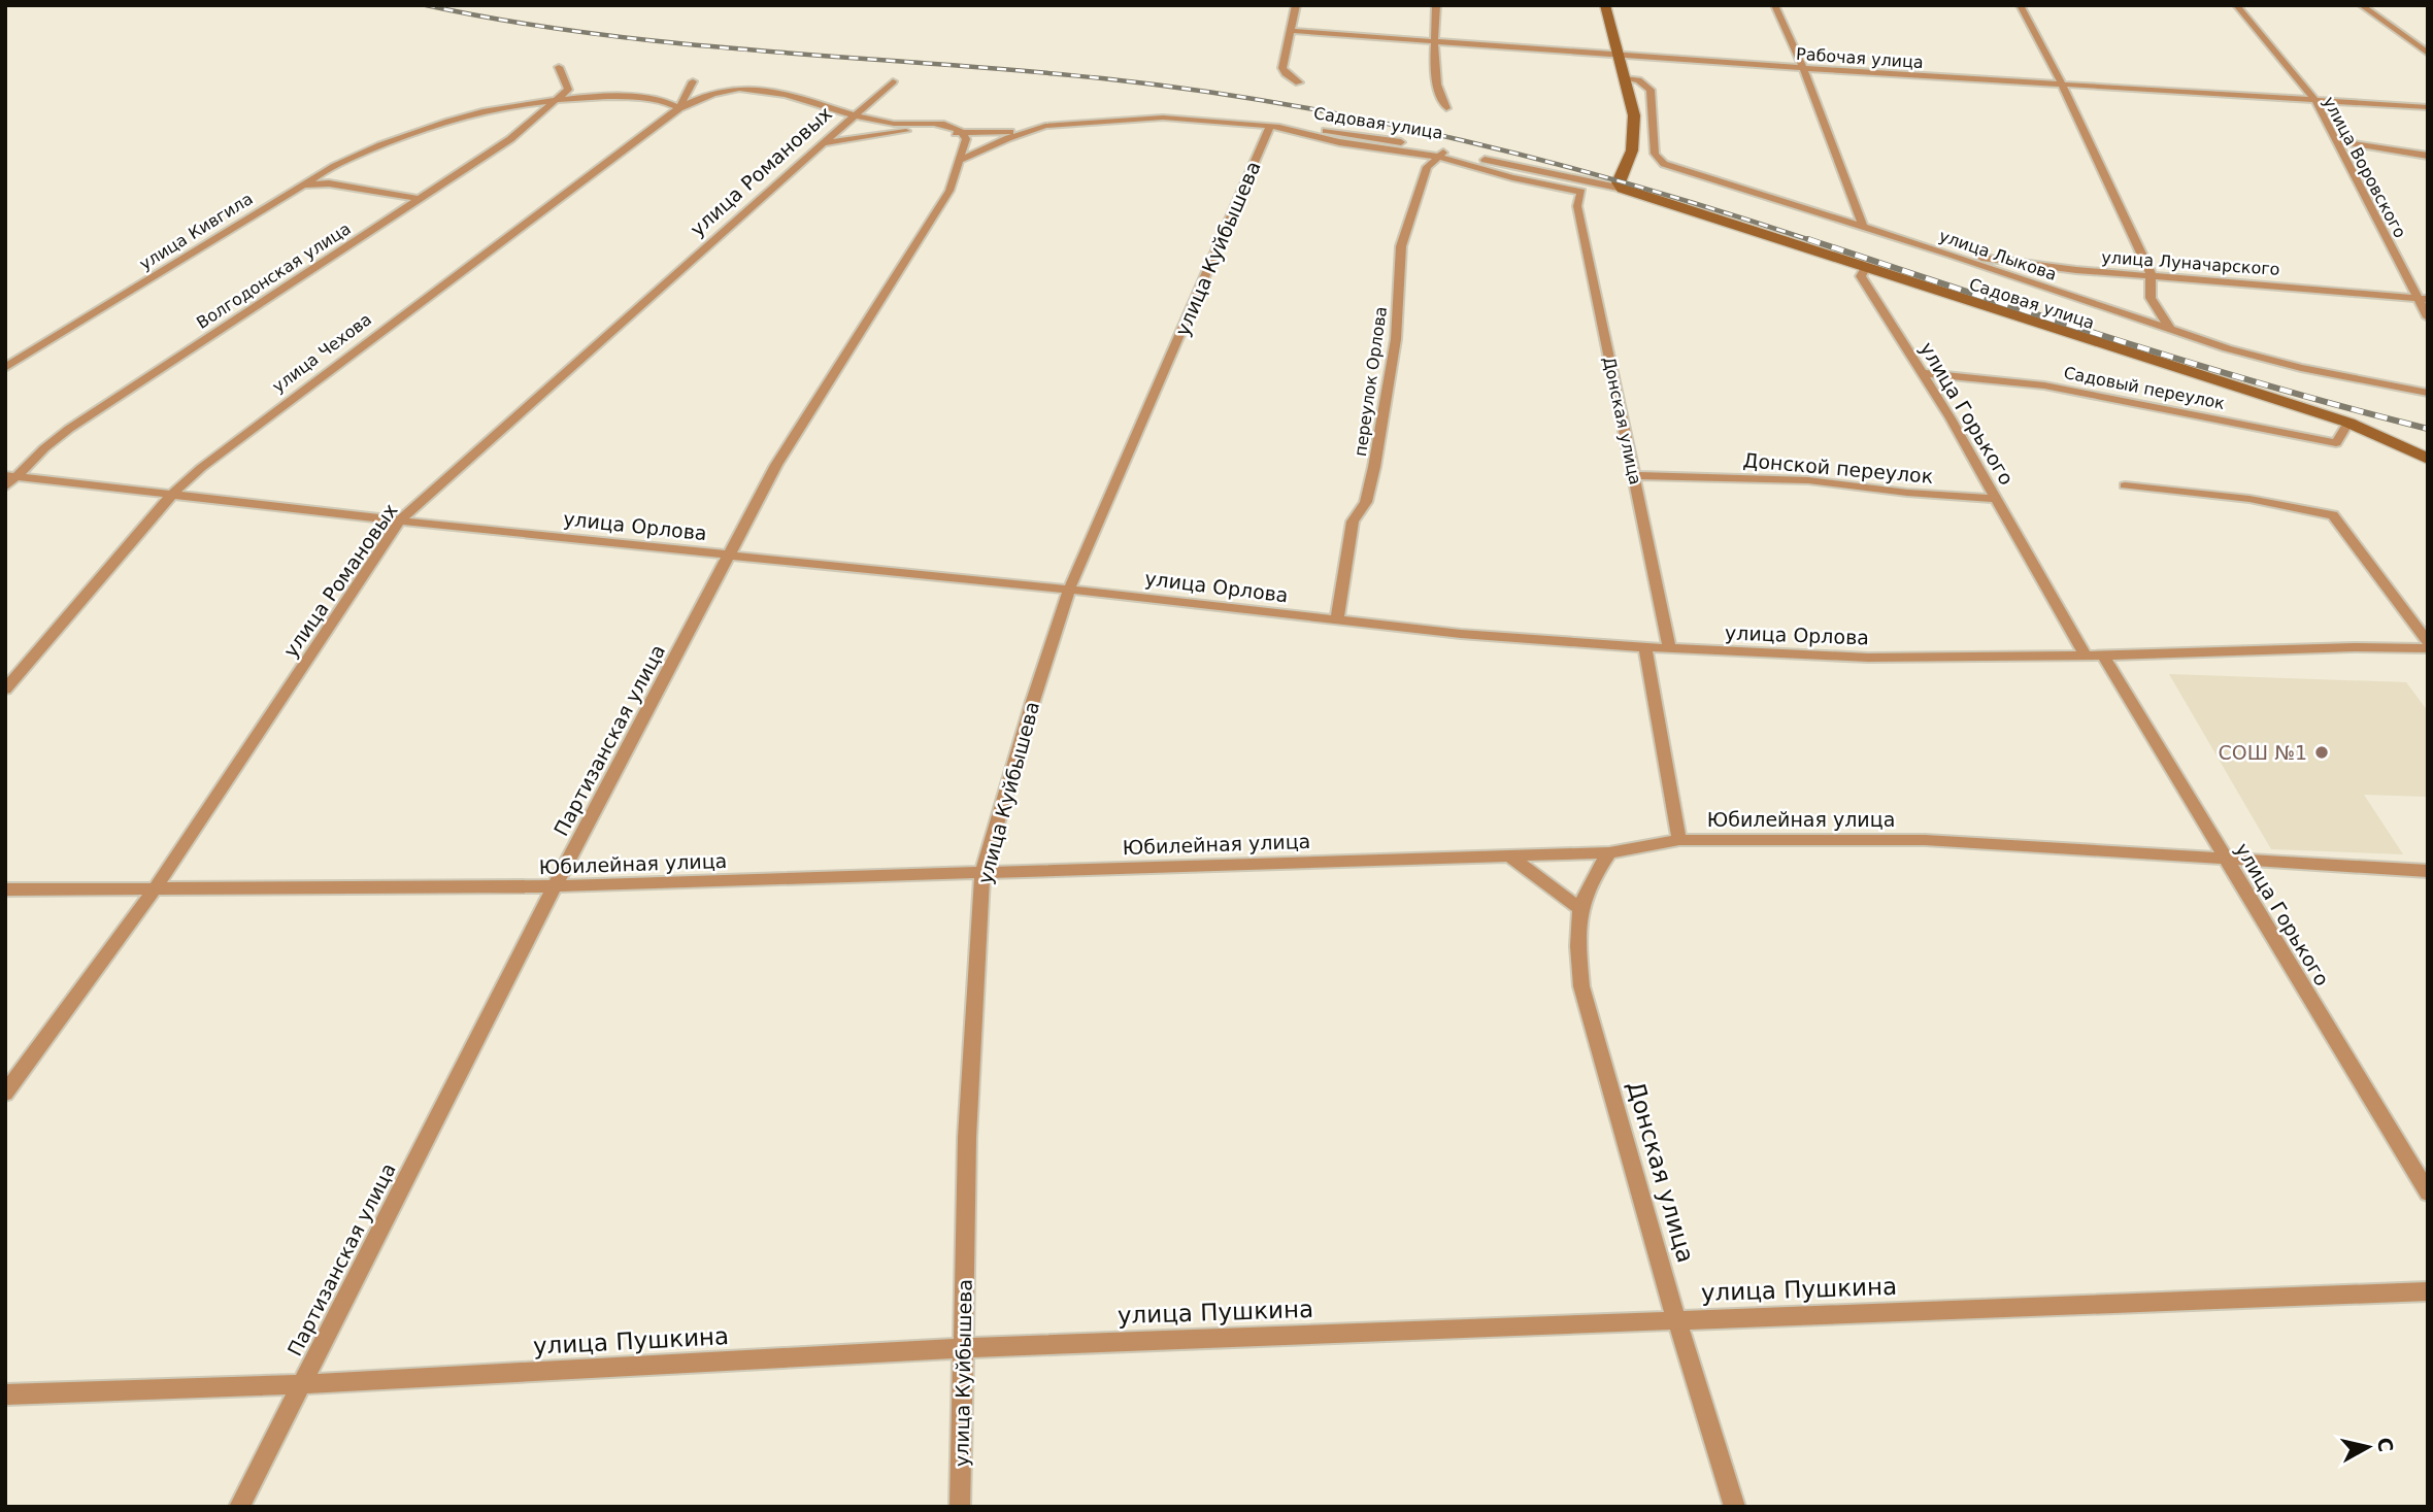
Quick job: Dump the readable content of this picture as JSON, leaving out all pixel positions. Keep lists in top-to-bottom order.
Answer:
{
  "streets": {
    "street": [
      "Рабочая улица",
      "Садовая улица",
      "улица Воровского",
      "улица Романовых",
      "улица Кивгила",
      "улица Куйбышева",
      "улица Лыкова",
      "улица Луначарского",
      "Волгодонская улица",
      "улица Чехова",
      "переулок Орлова",
      "Садовый переулок",
      "улица Горького",
      "Донская улица",
      "Донской переулок",
      "улица Орлова",
      "Партизанская улица",
      "Юбилейная улица",
      "улица Пушкина"
    ]
  },
  "crossings": [
    ["Рабочая улица", "улица Воровского"],
    ["Садовая улица", "улица Куйбышева"],
    ["Садовая улица", "переулок Орлова"],
    ["Садовая улица", "Садовый переулок"],
    ["Садовая улица", "улица Горького"],
    ["Садовая улица", "Донская улица"],
    ["Садовая улица", "Партизанская улица"],
    ["улица Воровского", "улица Луначарского"],
    ["улица Романовых", "улица Орлова"],
    ["улица Романовых", "Юбилейная улица"],
    ["улица Кивгила", "Волгодонская улица"],
    ["улица Куйбышева", "улица Орлова"],
    ["улица Куйбышева", "Юбилейная улица"],
    ["улица Куйбышева", "улица Пушкина"],
    ["улица Лыкова", "улица Луначарского"],
    ["Волгодонская улица", "улица Орлова"],
    ["улица Чехова", "улица Орлова"],
    ["переулок Орлова", "улица Орлова"],
    ["Садовый переулок", "улица Горького"],
    ["улица Горького", "Донской переулок"],
    ["улица Горького", "улица Орлова"],
    ["улица Горького", "Юбилейная улица"],
    ["Донская улица", "Донской переулок"],
    ["Донская улица", "улица Орлова"],
    ["Донская улица", "Юбилейная улица"],
    ["Донская улица", "улица Пушкина"],
    ["улица Орлова", "Партизанская улица"],
    ["Партизанская улица", "Юбилейная улица"],
    ["Партизанская улица", "улица Пушкина"]
  ],
  "places": ["СОШ №1"],
  "north": "right"
}
